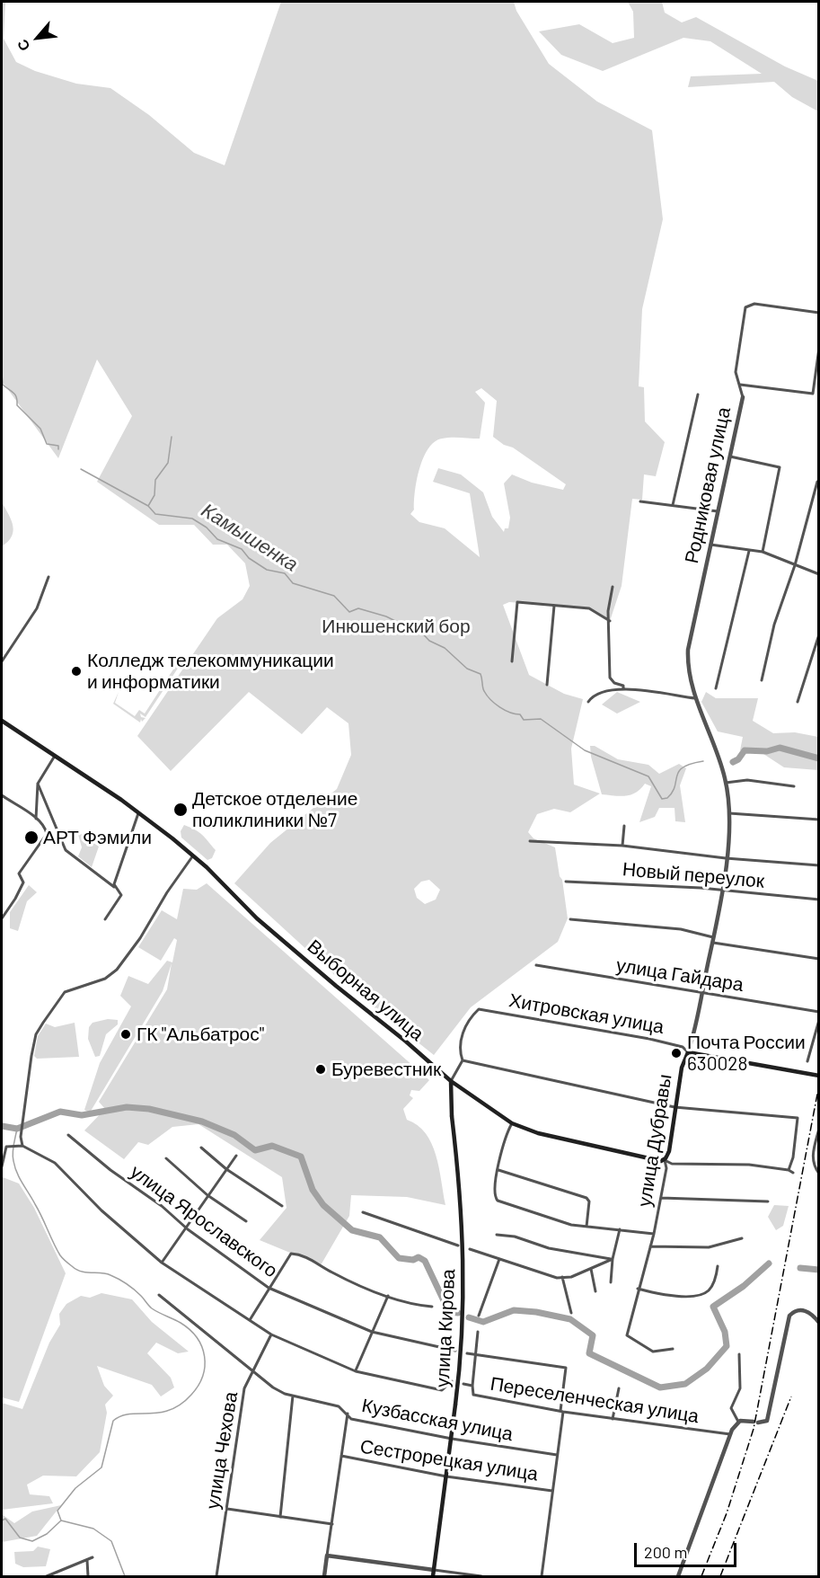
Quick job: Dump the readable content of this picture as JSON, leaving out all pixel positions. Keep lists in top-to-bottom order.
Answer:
{
  "streets": {
    "main road": [
      "Выборная улица",
      "Хитровская улица",
      "улица Дубравы",
      "улица Кирова"
    ],
    "street": [
      "Родниковая улица",
      "Новый переулок",
      "улица Гайдара",
      "улица Ярославского",
      "Переселенческая улица",
      "Кузбасская улица",
      "улица Чехова",
      "Сестрорецкая улица"
    ]
  },
  "crossings": [
    ["Родниковая улица", "улица Дубравы"],
    ["Новый переулок", "улица Дубравы"],
    ["улица Гайдара", "улица Дубравы"],
    ["Выборная улица", "улица Дубравы"],
    ["Выборная улица", "улица Кирова"],
    ["Хитровская улица", "улица Дубравы"],
    ["улица Кирова", "Кузбасская улица"],
    ["улица Кирова", "Сестрорецкая улица"],
    ["Кузбасская улица", "улица Чехова"]
  ],
  "water": ["Камышенка"],
  "parks": ["Инюшенский бор"],
  "places": [
    "Колледж телекоммуникации и информатики",
    "Детское отделение поликлиники №7",
    "АРТ Фэмили",
    "ГК \"Альбатрос\"",
    "Почта России 630028",
    "Буревестник"
  ],
  "scale_bar": "200 m",
  "north": "bottom left"
}
